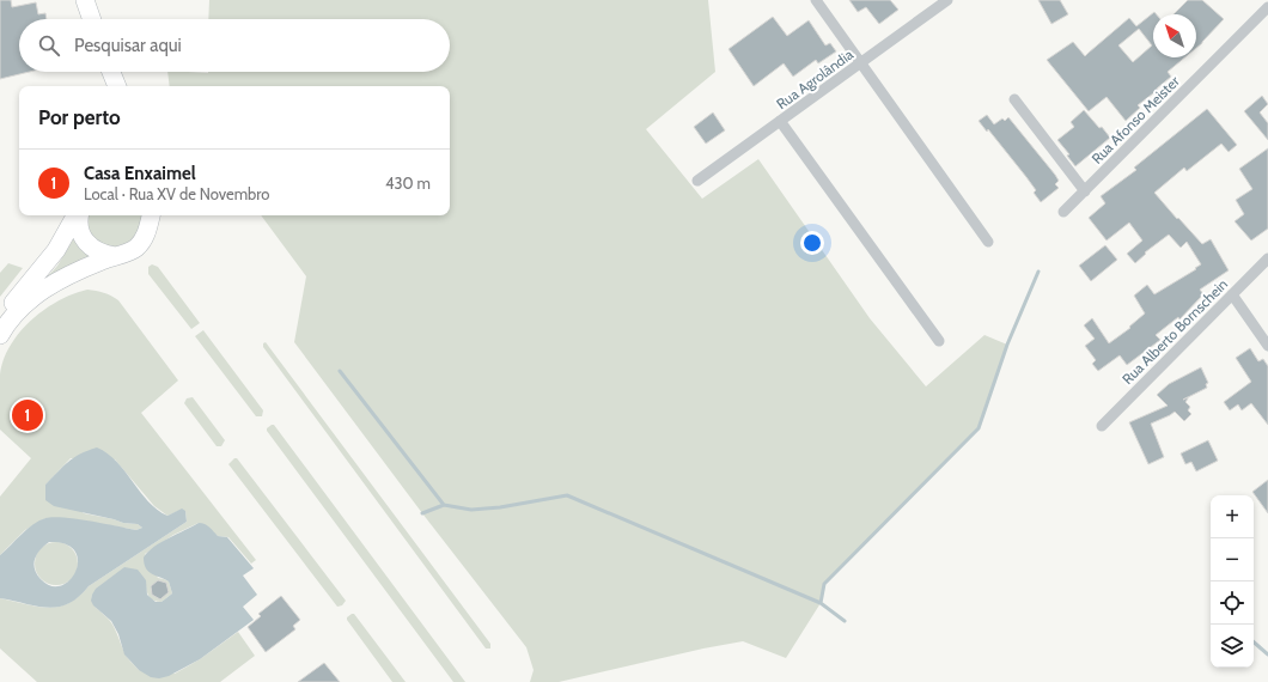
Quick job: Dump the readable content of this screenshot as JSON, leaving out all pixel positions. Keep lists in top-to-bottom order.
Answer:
{
  "streets": {
    "street": ["Rua Agrolândia", "Rua Afonso Meister", "Rua Alberto Bornschein"]
  },
  "north": "top left",
  "page": {
    "search": "Pesquisar aqui",
    "heading": "Por perto",
    "list": [
      {
        "mark": "1",
        "name": "Casa Enxaimel",
        "note": "Local · Rua XV de Novembro",
        "value": "430 m"
      }
    ],
    "pins": "1",
    "map_buttons": ["+", "−"]
  }
}
